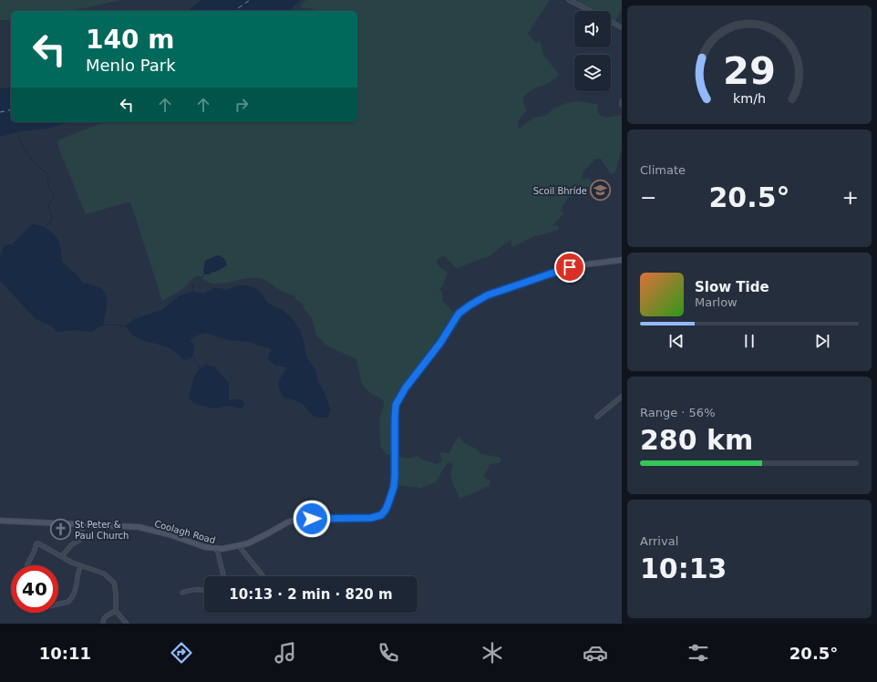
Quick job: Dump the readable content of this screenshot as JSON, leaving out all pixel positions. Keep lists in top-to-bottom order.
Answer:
{
  "streets": {
    "street": ["Coolagh Road"]
  },
  "places": {
    "school or university": ["Scoil Bhríde"],
    "church": ["St Peter & Paul Church"]
  },
  "page": {
    "turn": ["140 m", "Menlo Park"],
    "tile": [
      "Climate",
      ["Range · 56%", "280 km"],
      ["Arrival", "10:13"]
    ],
    "heat": ["−", "20.5°", "+"],
    "song": ["Slow Tide", "Marlow"],
    "limit": "40",
    "trip": "10:13 · 2 min · 820 m",
    "tabs": ["10:11", "20.5°"],
    "gauge": ["29", "km/h"]
  }
}
